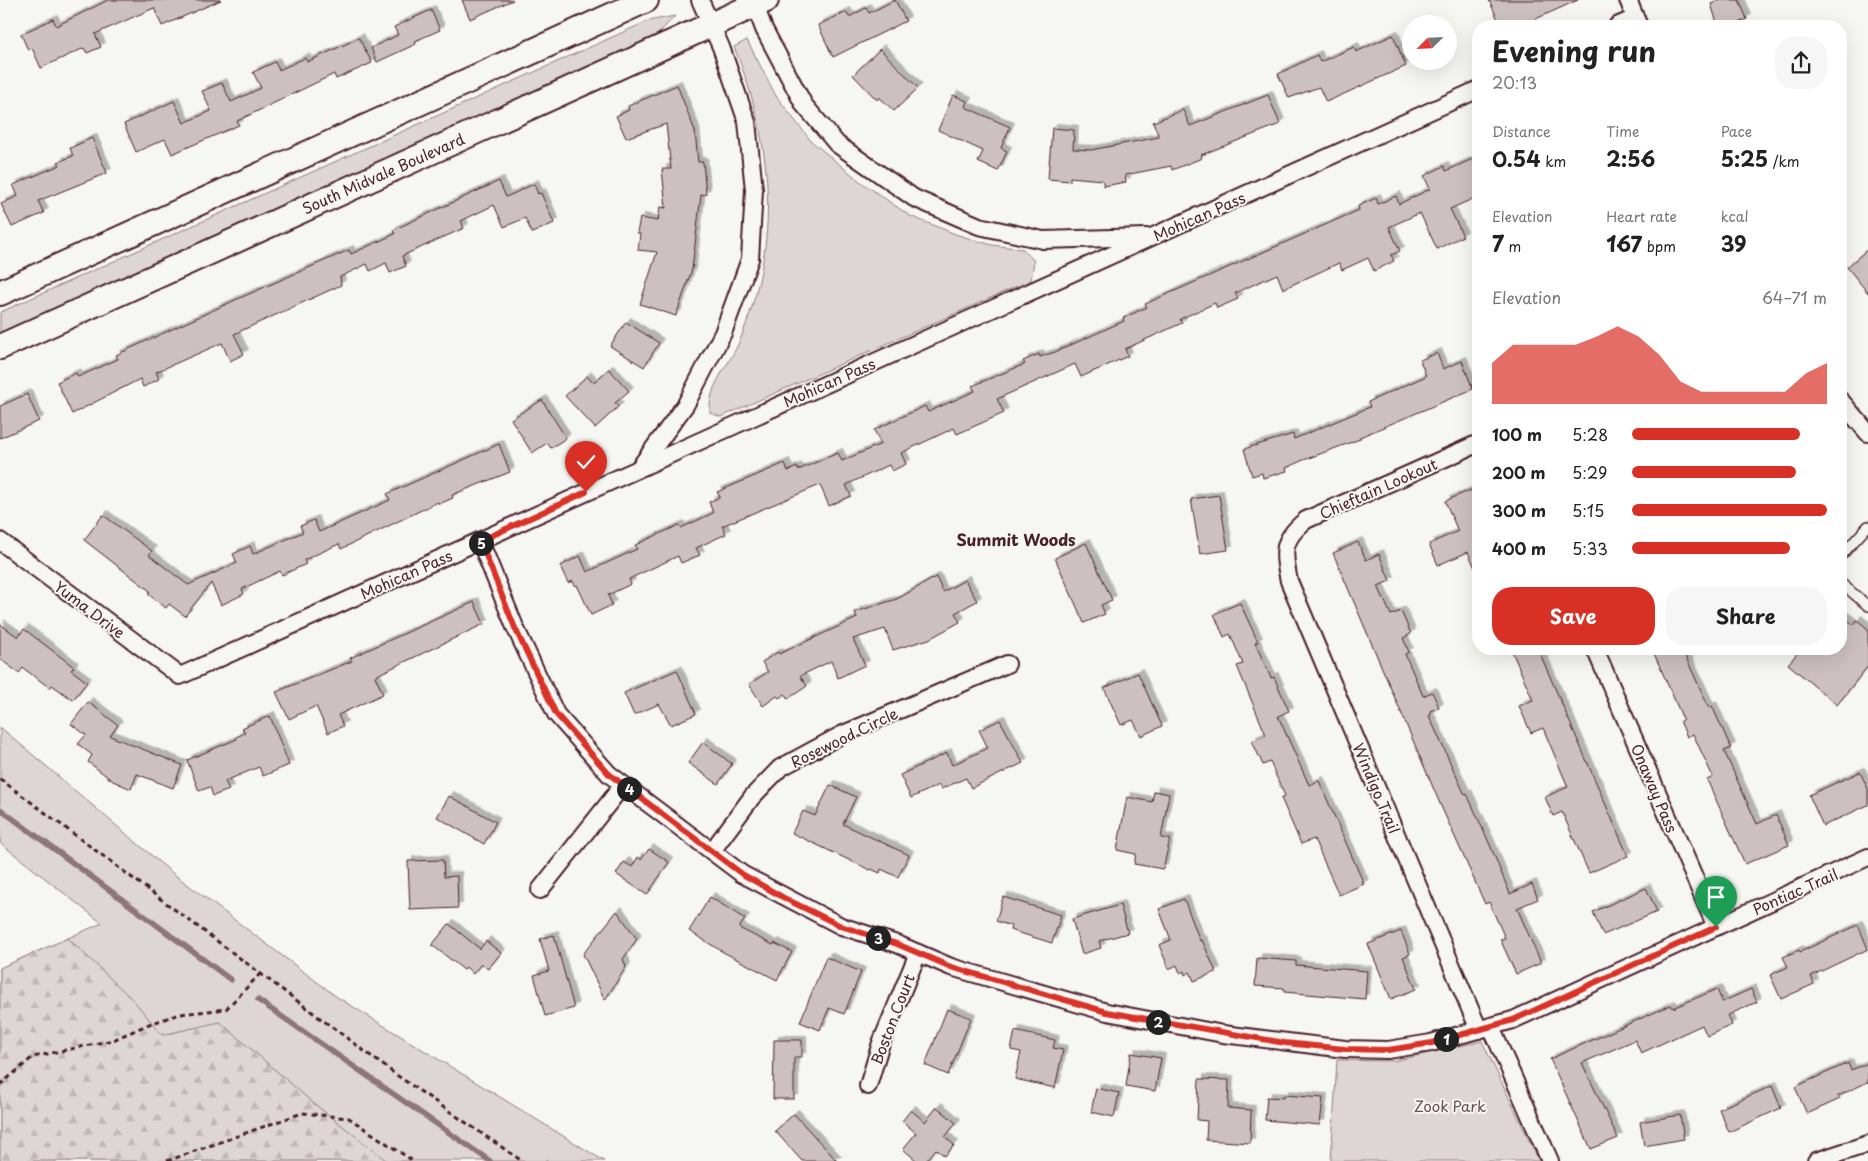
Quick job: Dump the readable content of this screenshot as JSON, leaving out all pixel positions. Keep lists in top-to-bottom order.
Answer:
{
  "streets": {
    "main road": ["South Midvale Boulevard"],
    "street": [
      "Mohican Pass",
      "Chieftain Lookout",
      "Yuma Drive",
      "Rosewood Circle",
      "Windigo Trail",
      "Onaway Pass",
      "Pontiac Trail",
      "Boston Court"
    ]
  },
  "crossings": [
    ["Mohican Pass", "Yuma Drive"],
    ["Mohican Pass", "Pontiac Trail"],
    ["Chieftain Lookout", "Windigo Trail"],
    ["Rosewood Circle", "Pontiac Trail"],
    ["Windigo Trail", "Pontiac Trail"],
    ["Onaway Pass", "Pontiac Trail"],
    ["Pontiac Trail", "Boston Court"]
  ],
  "districts": ["Summit Woods"],
  "parks": ["Zook Park"],
  "north": "bottom left",
  "page": {
    "heading": ["Evening run", "20:13"],
    "stats": [
      ["Distance", "0.54 km"],
      ["Time", "2:56"],
      ["Pace", "5:25 /km"],
      ["Elevation", "7 m"],
      ["Heart rate", "167 bpm"],
      ["kcal", "39"]
    ],
    "chart": ["Elevation", "64–71 m"],
    "list": [
      {
        "name": "100 m",
        "note": "5:28"
      },
      {
        "name": "200 m",
        "note": "5:29"
      },
      {
        "name": "300 m",
        "note": "5:15"
      },
      {
        "name": "400 m",
        "note": "5:33"
      }
    ],
    "pins": [
      "5",
      "4",
      "3",
      "2",
      "1"
    ],
    "buttons": ["Save", "Share"]
  }
}
